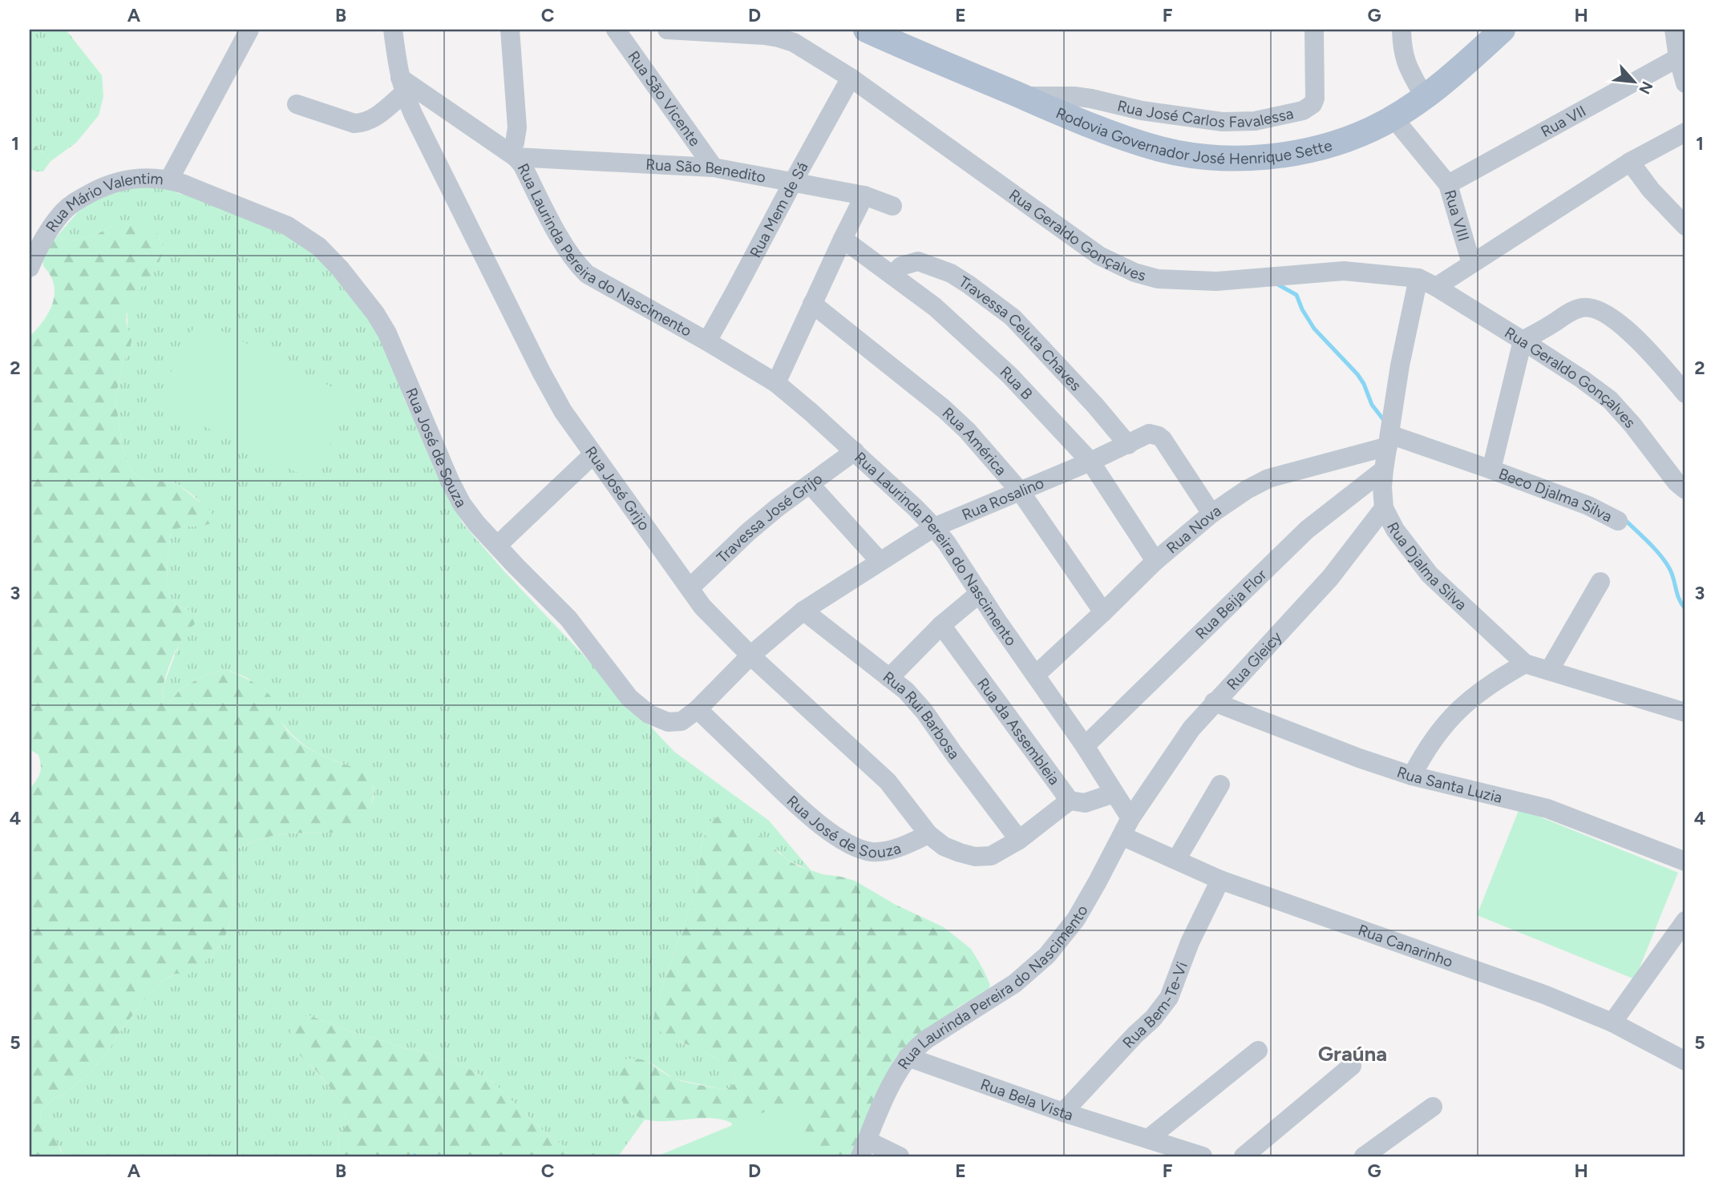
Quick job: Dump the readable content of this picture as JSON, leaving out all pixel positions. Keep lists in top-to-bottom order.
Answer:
{
  "streets": {
    "main road": ["Rodovia Governador José Henrique Sette"],
    "street": [
      "Rua São Vicente",
      "Rua José Carlos Favalessa",
      "Rua VII",
      "Rua São Benedito",
      "Rua Mário Valentim",
      "Rua Mem de Sá",
      "Rua VIII",
      "Rua Geraldo Gonçalves",
      "Rua Laurinda Pereira do Nascimento",
      "Travessa Celuta Chaves",
      "Rua B",
      "Rua América",
      "Rua José de Souza",
      "Rua José Grijo",
      "Beco Djalma Silva",
      "Rua Rosalino",
      "Travessa José Grijo",
      "Rua Nova",
      "Rua Djalma Silva",
      "Rua Beija Flor",
      "Rua Gleicy",
      "Rua Rui Barbosa",
      "Rua da Assembleia",
      "Rua Santa Luzia",
      "Rua Canarinho",
      "Rua Bem-Te-Vi",
      "Rua Bela Vista"
    ]
  },
  "crossings": [
    ["Rua São Vicente", "Rua São Benedito"],
    ["Rua José Carlos Favalessa", "Rodovia Governador José Henrique Sette"],
    ["Rua VII", "Rua VIII"],
    ["Rodovia Governador José Henrique Sette", "Rua VIII"],
    ["Rua São Benedito", "Rua Mem de Sá"],
    ["Rua São Benedito", "Rua Laurinda Pereira do Nascimento"],
    ["Rua Mário Valentim", "Rua José de Souza"],
    ["Rua Mem de Sá", "Rua Geraldo Gonçalves"],
    ["Rua Mem de Sá", "Rua Laurinda Pereira do Nascimento"],
    ["Rua Geraldo Gonçalves", "Beco Djalma Silva"],
    ["Rua Geraldo Gonçalves", "Rua Djalma Silva"],
    ["Rua Laurinda Pereira do Nascimento", "Rua José Grijo"],
    ["Rua Laurinda Pereira do Nascimento", "Rua Rosalino"],
    ["Rua Laurinda Pereira do Nascimento", "Travessa José Grijo"],
    ["Rua Laurinda Pereira do Nascimento", "Rua Nova"],
    ["Rua Laurinda Pereira do Nascimento", "Rua Beija Flor"],
    ["Rua Laurinda Pereira do Nascimento", "Rua Gleicy"],
    ["Rua Laurinda Pereira do Nascimento", "Rua da Assembleia"],
    ["Rua Laurinda Pereira do Nascimento", "Rua Canarinho"],
    ["Rua Laurinda Pereira do Nascimento", "Rua Bela Vista"],
    ["Travessa Celuta Chaves", "Rua B"],
    ["Travessa Celuta Chaves", "Rua Rosalino"],
    ["Rua B", "Rua Rosalino"],
    ["Rua B", "Rua Nova"],
    ["Rua América", "Rua Rosalino"],
    ["Rua América", "Rua Nova"],
    ["Rua José de Souza", "Rua José Grijo"],
    ["Rua José de Souza", "Rua Rosalino"],
    ["Rua José de Souza", "Rua Rui Barbosa"],
    ["Rua José de Souza", "Rua da Assembleia"],
    ["Rua José Grijo", "Rua Rosalino"],
    ["Rua José Grijo", "Travessa José Grijo"],
    ["Beco Djalma Silva", "Rua Nova"],
    ["Beco Djalma Silva", "Rua Djalma Silva"],
    ["Rua Rosalino", "Rua Nova"],
    ["Rua Rosalino", "Rua Rui Barbosa"],
    ["Rua Nova", "Rua Djalma Silva"],
    ["Rua Djalma Silva", "Rua Beija Flor"],
    ["Rua Djalma Silva", "Rua Gleicy"],
    ["Rua Gleicy", "Rua Santa Luzia"],
    ["Rua Canarinho", "Rua Bem-Te-Vi"],
    ["Rua Bem-Te-Vi", "Rua Bela Vista"]
  ],
  "districts": ["Graúna"],
  "north": "bottom right",
  "grid": {
    "columns": [
      "A",
      "B",
      "C",
      "D",
      "E",
      "F",
      "G",
      "H"
    ],
    "rows": [
      "1",
      "2",
      "3",
      "4",
      "5"
    ]
  }
}
